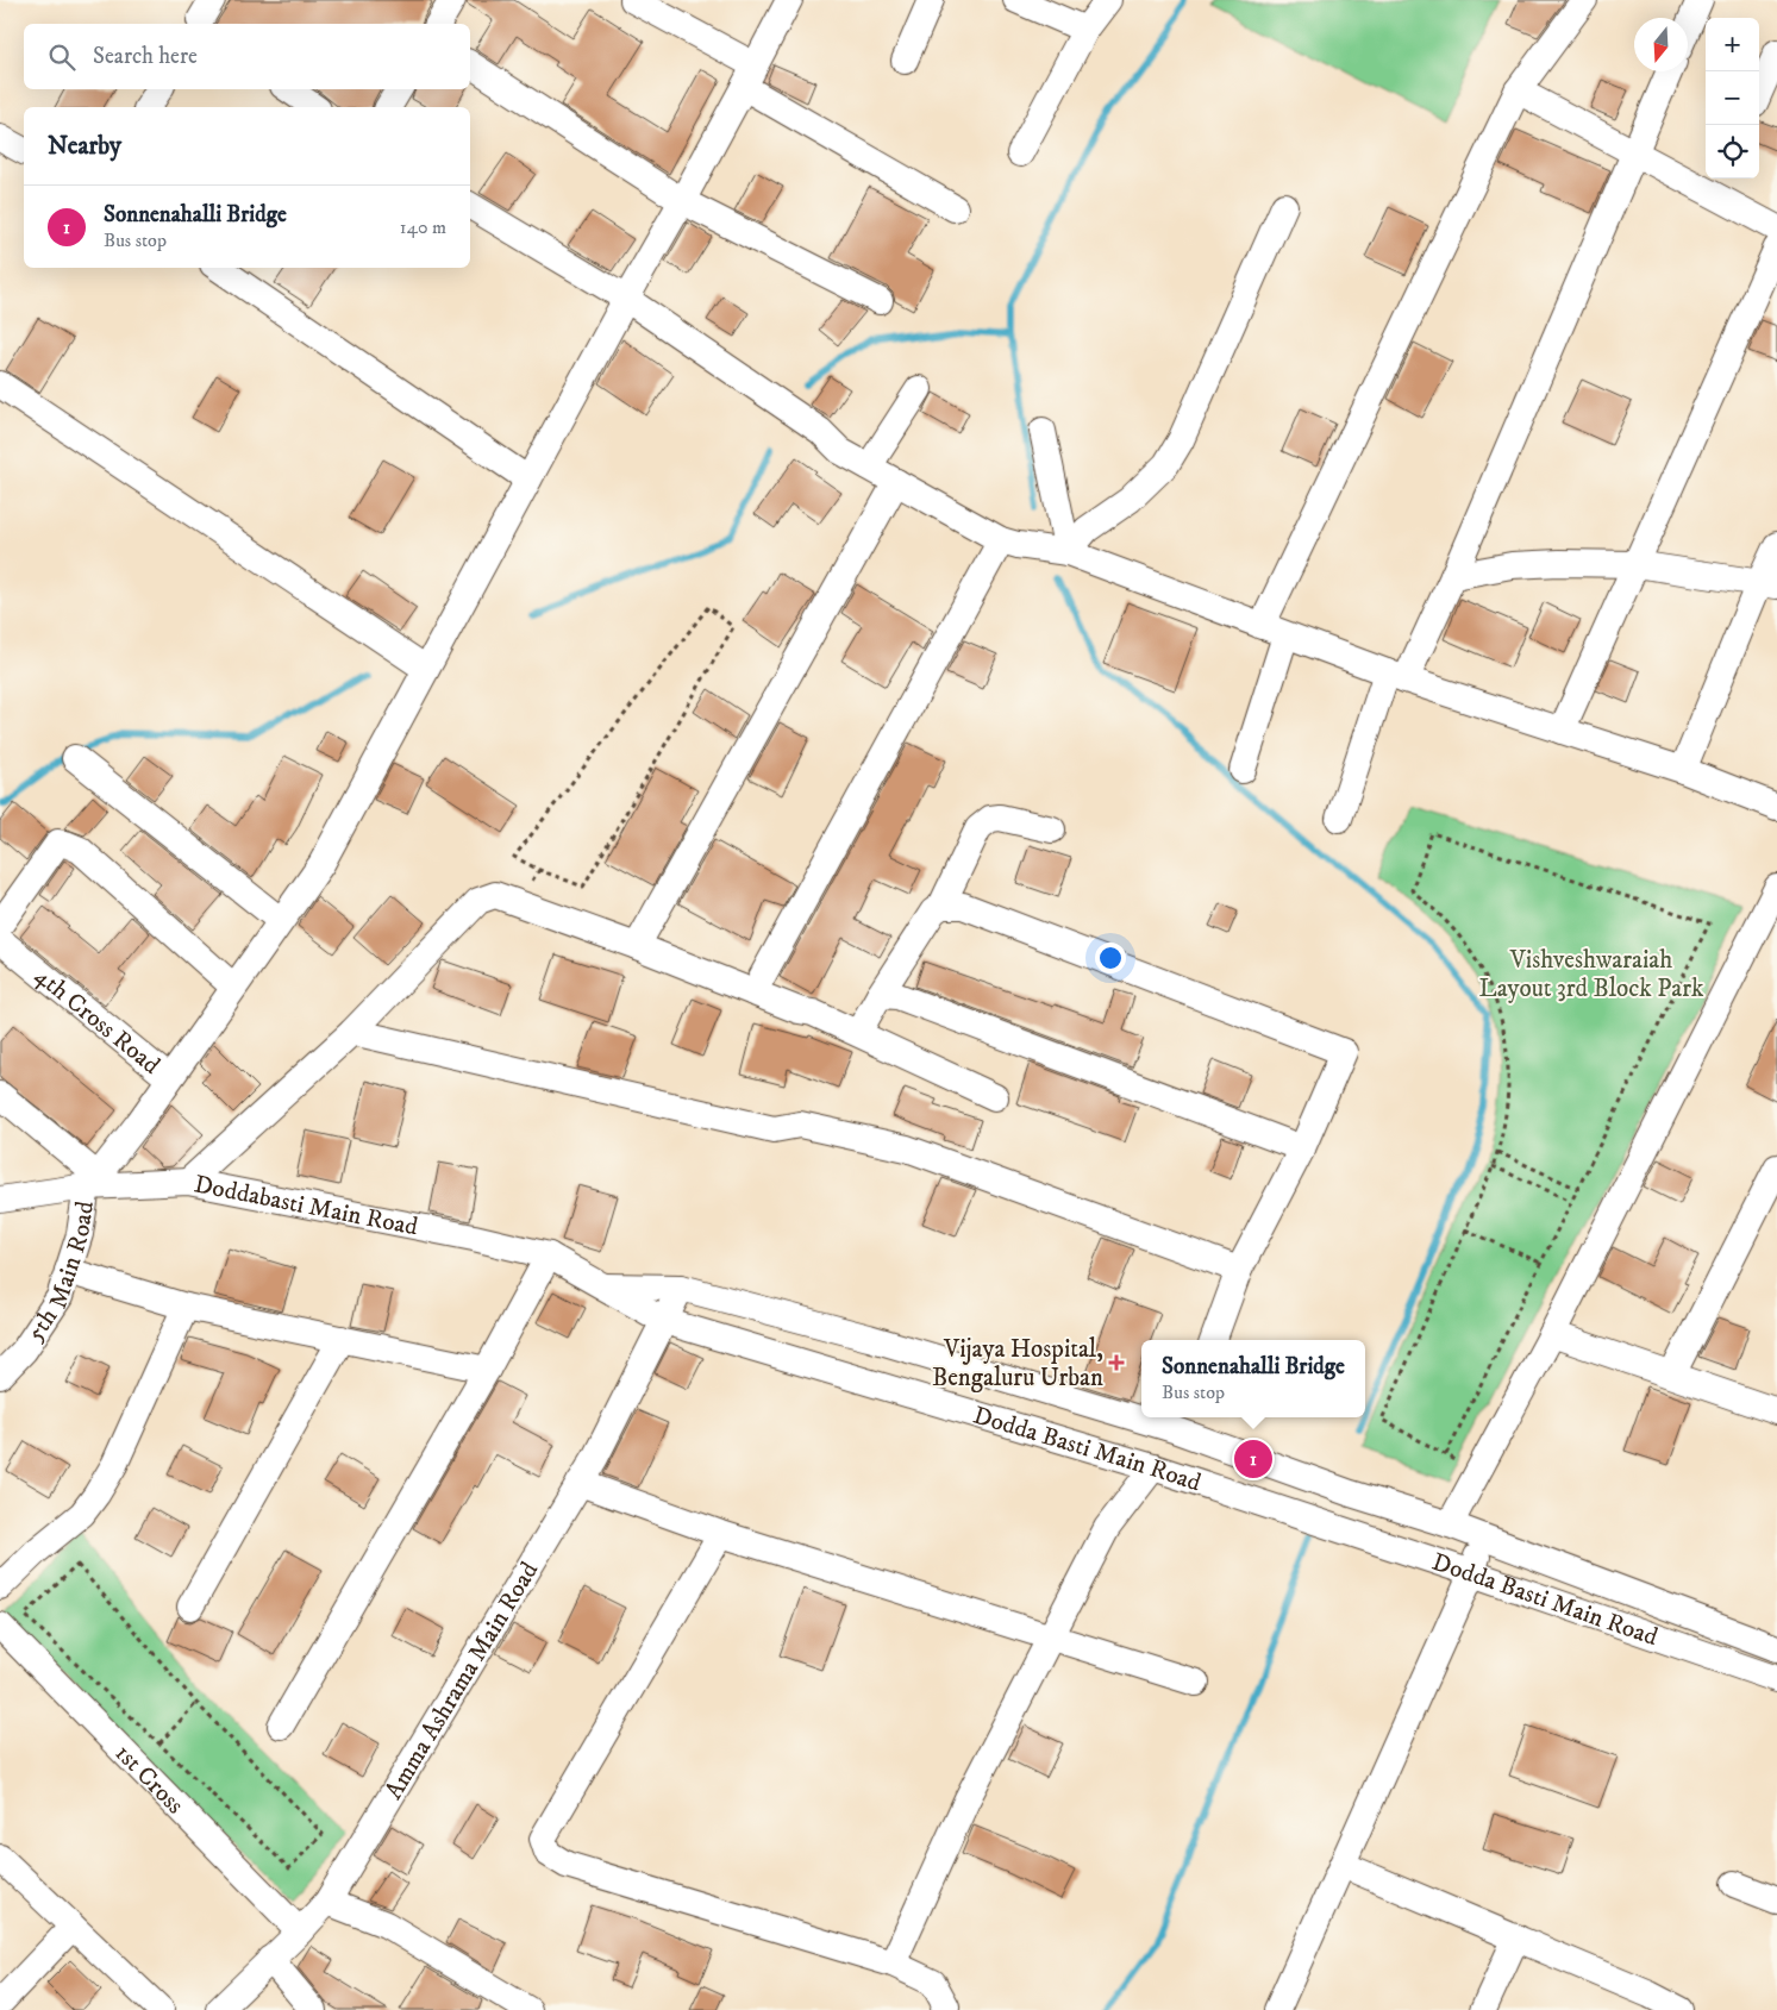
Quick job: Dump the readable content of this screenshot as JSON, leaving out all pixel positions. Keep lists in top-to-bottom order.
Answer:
{
  "streets": {
    "street": [
      "4th Cross Road",
      "Doddabasti Main Road",
      "5th Main Road",
      "Dodda Basti Main Road",
      "Amma Ashrama Main Road",
      "1st Cross"
    ]
  },
  "crossings": [
    ["Doddabasti Main Road", "5th Main Road"],
    ["Doddabasti Main Road", "Dodda Basti Main Road"],
    ["Dodda Basti Main Road", "Amma Ashrama Main Road"],
    ["Amma Ashrama Main Road", "1st Cross"]
  ],
  "parks": ["Vishveshwaraiah Layout 3rd Block Park"],
  "places": {
    "health": ["Vijaya Hospital, Bengaluru Urban"]
  },
  "north": "bottom",
  "page": {
    "map_buttons": ["+", "−"],
    "search": "Search here",
    "heading": "Nearby",
    "list": [
      {
        "mark": "1",
        "name": "Sonnenahalli Bridge",
        "note": "Bus stop",
        "value": "140 m"
      }
    ],
    "popup": ["Sonnenahalli Bridge", "Bus stop"],
    "pins": "1"
  }
}
